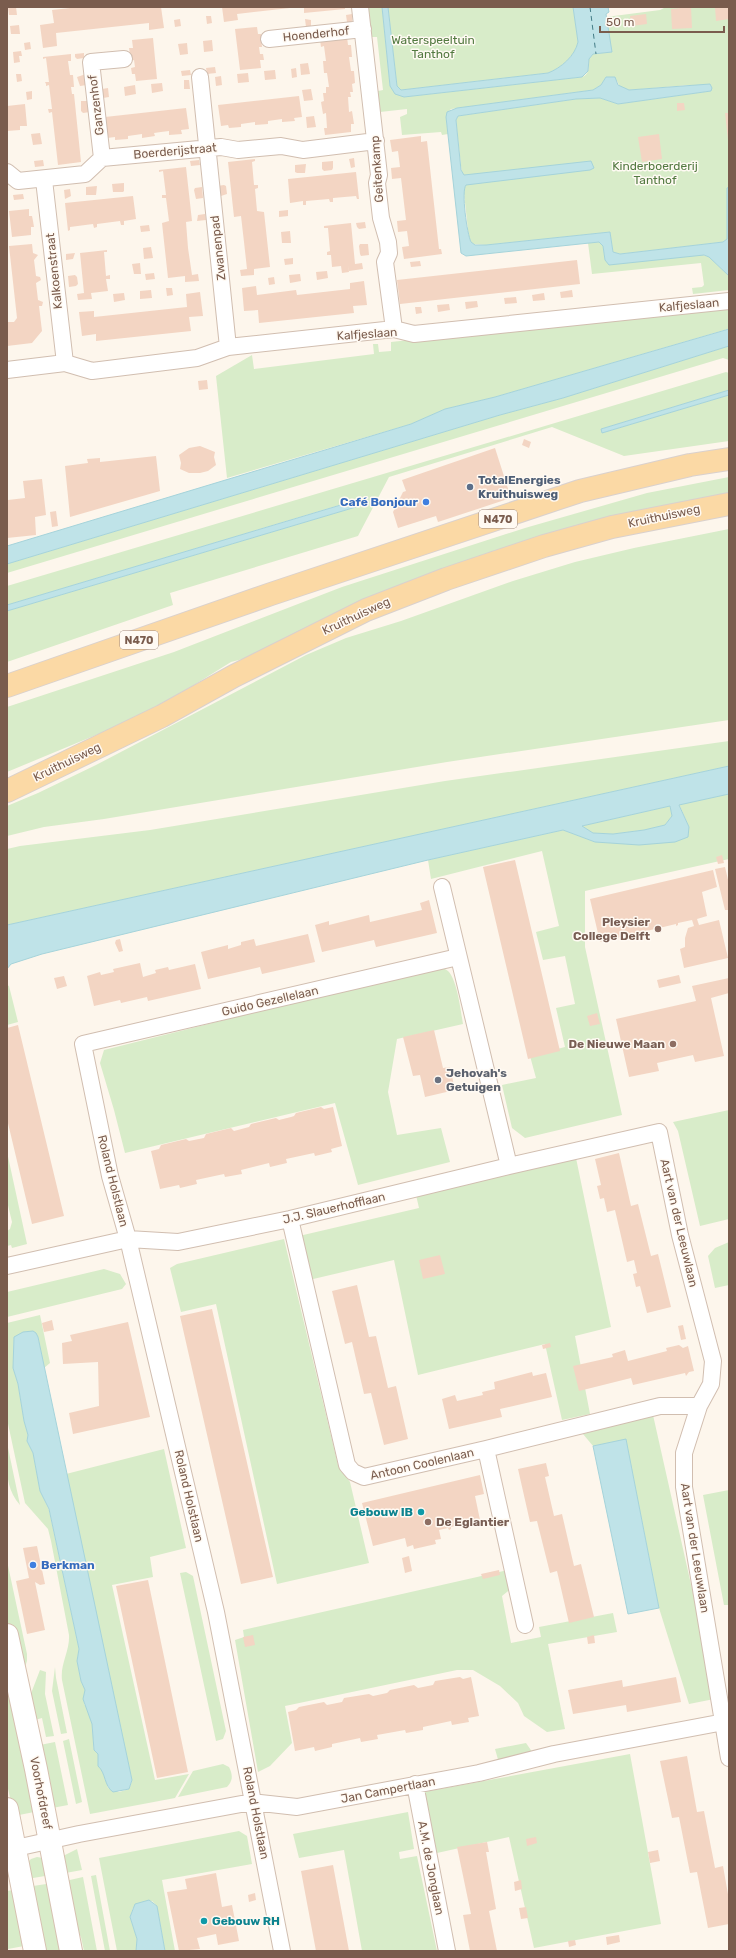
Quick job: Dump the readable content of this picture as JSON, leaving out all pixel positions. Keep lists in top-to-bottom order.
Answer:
{
  "streets": {
    "main road": ["Kruithuisweg", "N470"],
    "street": [
      "Hoenderhof",
      "Ganzenhof",
      "Boerderijstraat",
      "Geitenkamp",
      "Zwanenpad",
      "Kalkoenstraat",
      "Kalfjeslaan",
      "Guido Gezellelaan",
      "Roland Holstlaan",
      "J.J. Slauerhofflaan",
      "Aart van der Leeuwlaan",
      "Antoon Coolenlaan",
      "Jan Campertlaan",
      "Voorhofdreef",
      "A.M. de Jonglaan"
    ]
  },
  "crossings": [
    ["Hoenderhof", "Geitenkamp"],
    ["Ganzenhof", "Boerderijstraat"],
    ["Boerderijstraat", "Geitenkamp"],
    ["Boerderijstraat", "Zwanenpad"],
    ["Geitenkamp", "Kalfjeslaan"],
    ["Zwanenpad", "Kalfjeslaan"],
    ["Kalkoenstraat", "Kalfjeslaan"],
    ["Guido Gezellelaan", "Roland Holstlaan"],
    ["Roland Holstlaan", "J.J. Slauerhofflaan"],
    ["Roland Holstlaan", "Jan Campertlaan"],
    ["J.J. Slauerhofflaan", "Aart van der Leeuwlaan"],
    ["J.J. Slauerhofflaan", "Antoon Coolenlaan"],
    ["Aart van der Leeuwlaan", "Antoon Coolenlaan"],
    ["Aart van der Leeuwlaan", "Jan Campertlaan"],
    ["Jan Campertlaan", "Voorhofdreef"],
    ["Jan Campertlaan", "A.M. de Jonglaan"]
  ],
  "parks": ["Waterspeeltuin Tanthof", "Kinderboerderij Tanthof"],
  "places": [
    "TotalEnergies Kruithuisweg",
    "Café Bonjour",
    "Pleysier College Delft",
    "De Nieuwe Maan",
    "Jehovah's Getuigen",
    "Gebouw IB",
    "De Eglantier",
    "Berkman",
    "Gebouw RH"
  ],
  "scale_bar": "50 m"
}
